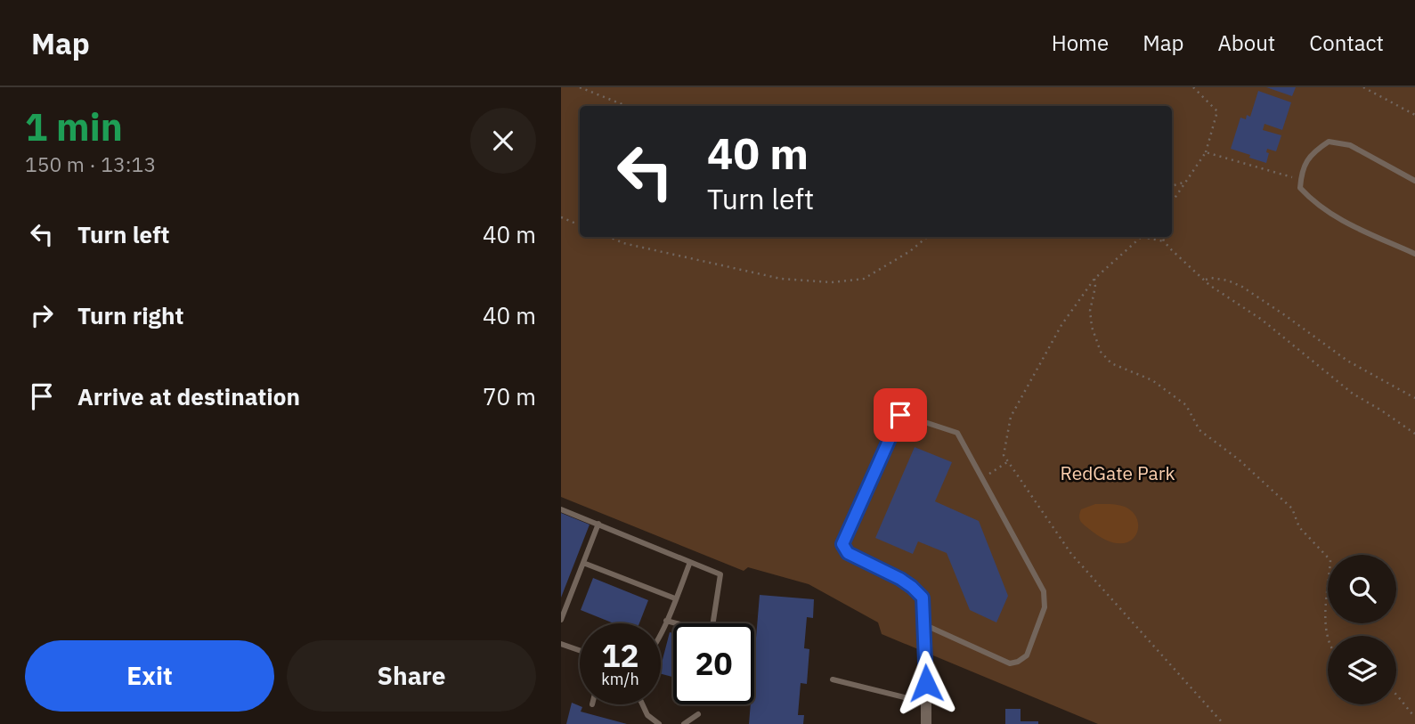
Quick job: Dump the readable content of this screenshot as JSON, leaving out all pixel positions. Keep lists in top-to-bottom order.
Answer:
{
  "parks": ["RedGate Park"],
  "page": {
    "header": "Map",
    "nav": [
      "Home",
      "Map",
      "About",
      "Contact"
    ],
    "heading": ["1 min", "150 m · 13:13"],
    "turn": ["40 m", "Turn left"],
    "list": [
      {
        "name": "Turn left",
        "value": "40 m"
      },
      {
        "name": "Turn right",
        "value": "40 m"
      },
      {
        "name": "Arrive at destination",
        "value": "70 m"
      }
    ],
    "speed": "12 km/h",
    "limit": "20",
    "buttons": ["Exit", "Share"]
  }
}
